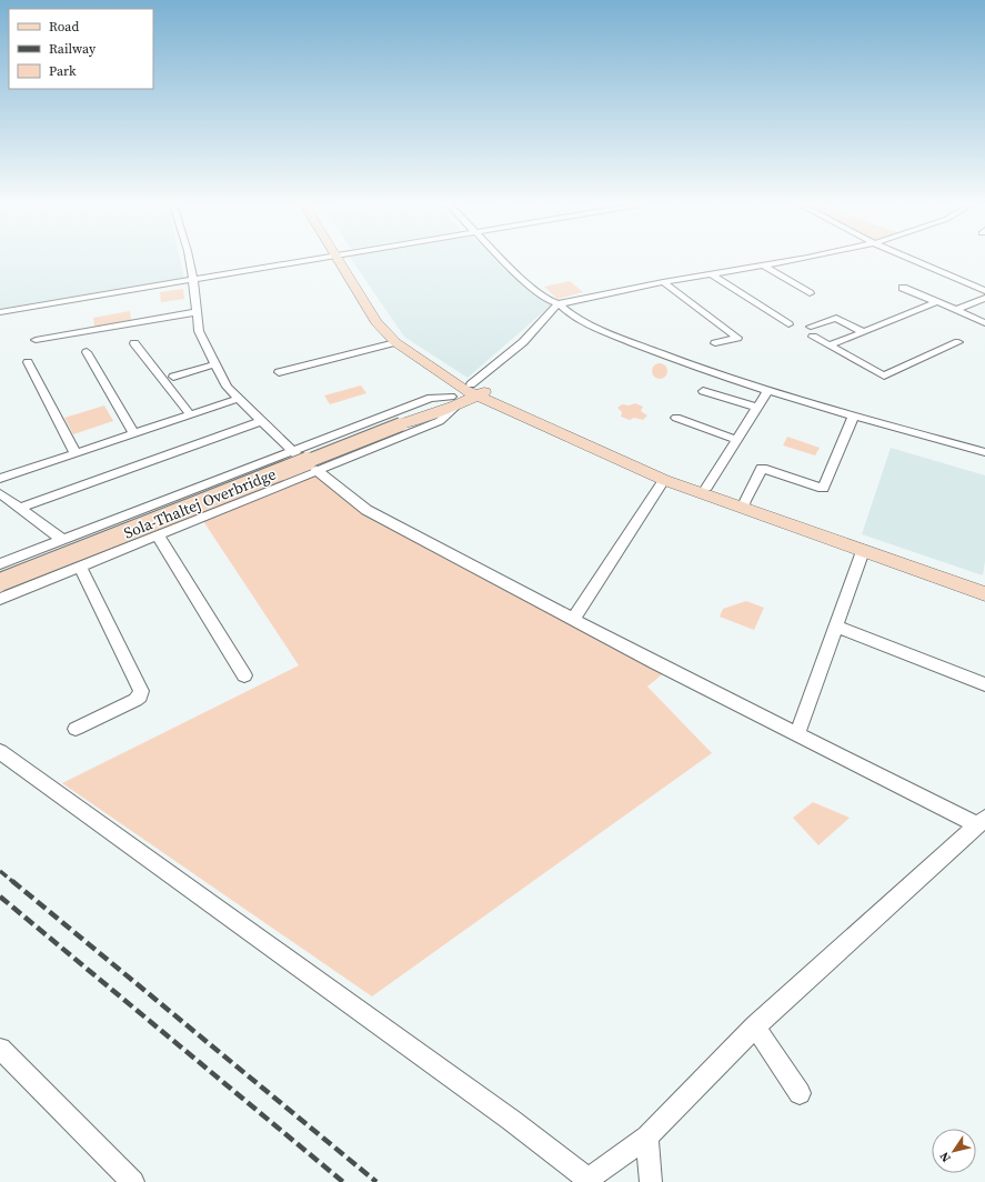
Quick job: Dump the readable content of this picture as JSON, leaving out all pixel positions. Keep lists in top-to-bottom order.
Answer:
{
  "streets": {
    "main road": ["Sola-Thaltej Overbridge"]
  },
  "legend": ["Road", "Railway", "Park"],
  "north": "bottom left"
}
